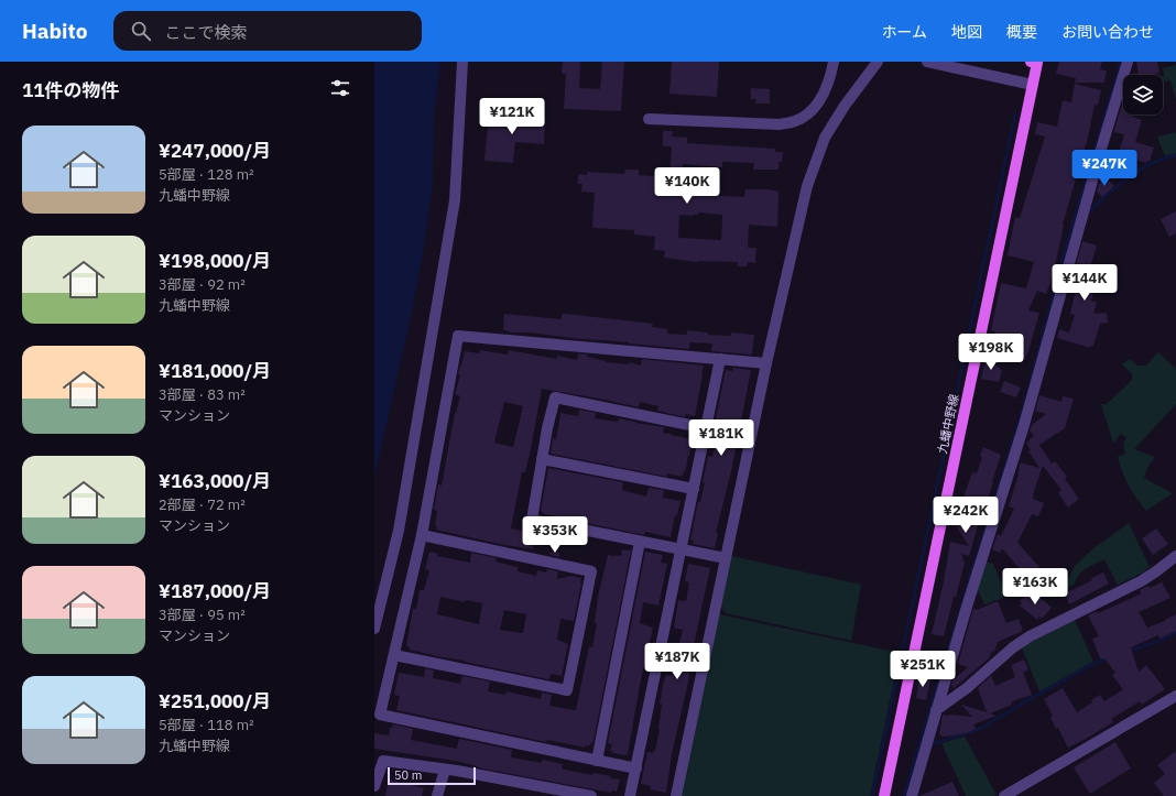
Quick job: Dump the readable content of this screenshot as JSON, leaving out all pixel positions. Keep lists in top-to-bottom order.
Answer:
{
  "streets": {
    "main road": ["九蟠中野線"]
  },
  "scale_bar": "50 m",
  "page": {
    "header": "Habito",
    "search": "ここで検索",
    "nav": [
      "ホーム",
      "地図",
      "概要",
      "お問い合わせ"
    ],
    "heading": "11件の物件",
    "price": [
      "¥121K",
      "¥247K",
      "¥140K",
      "¥144K",
      "¥198K",
      "¥181K",
      "¥242K",
      "¥353K",
      "¥163K",
      "¥187K",
      "¥251K"
    ],
    "list": [
      {
        "name": "¥247,000/月",
        "note": "5部屋 · 128 m² · 九蟠中野線"
      },
      {
        "name": "¥198,000/月",
        "note": "3部屋 · 92 m² · 九蟠中野線"
      },
      {
        "name": "¥181,000/月",
        "note": "3部屋 · 83 m² · マンション"
      },
      {
        "name": "¥163,000/月",
        "note": "2部屋 · 72 m² · マンション"
      },
      {
        "name": "¥187,000/月",
        "note": "3部屋 · 95 m² · マンション"
      },
      {
        "name": "¥251,000/月",
        "note": "5部屋 · 118 m² · 九蟠中野線"
      }
    ],
    "scale": "50 m"
  }
}
